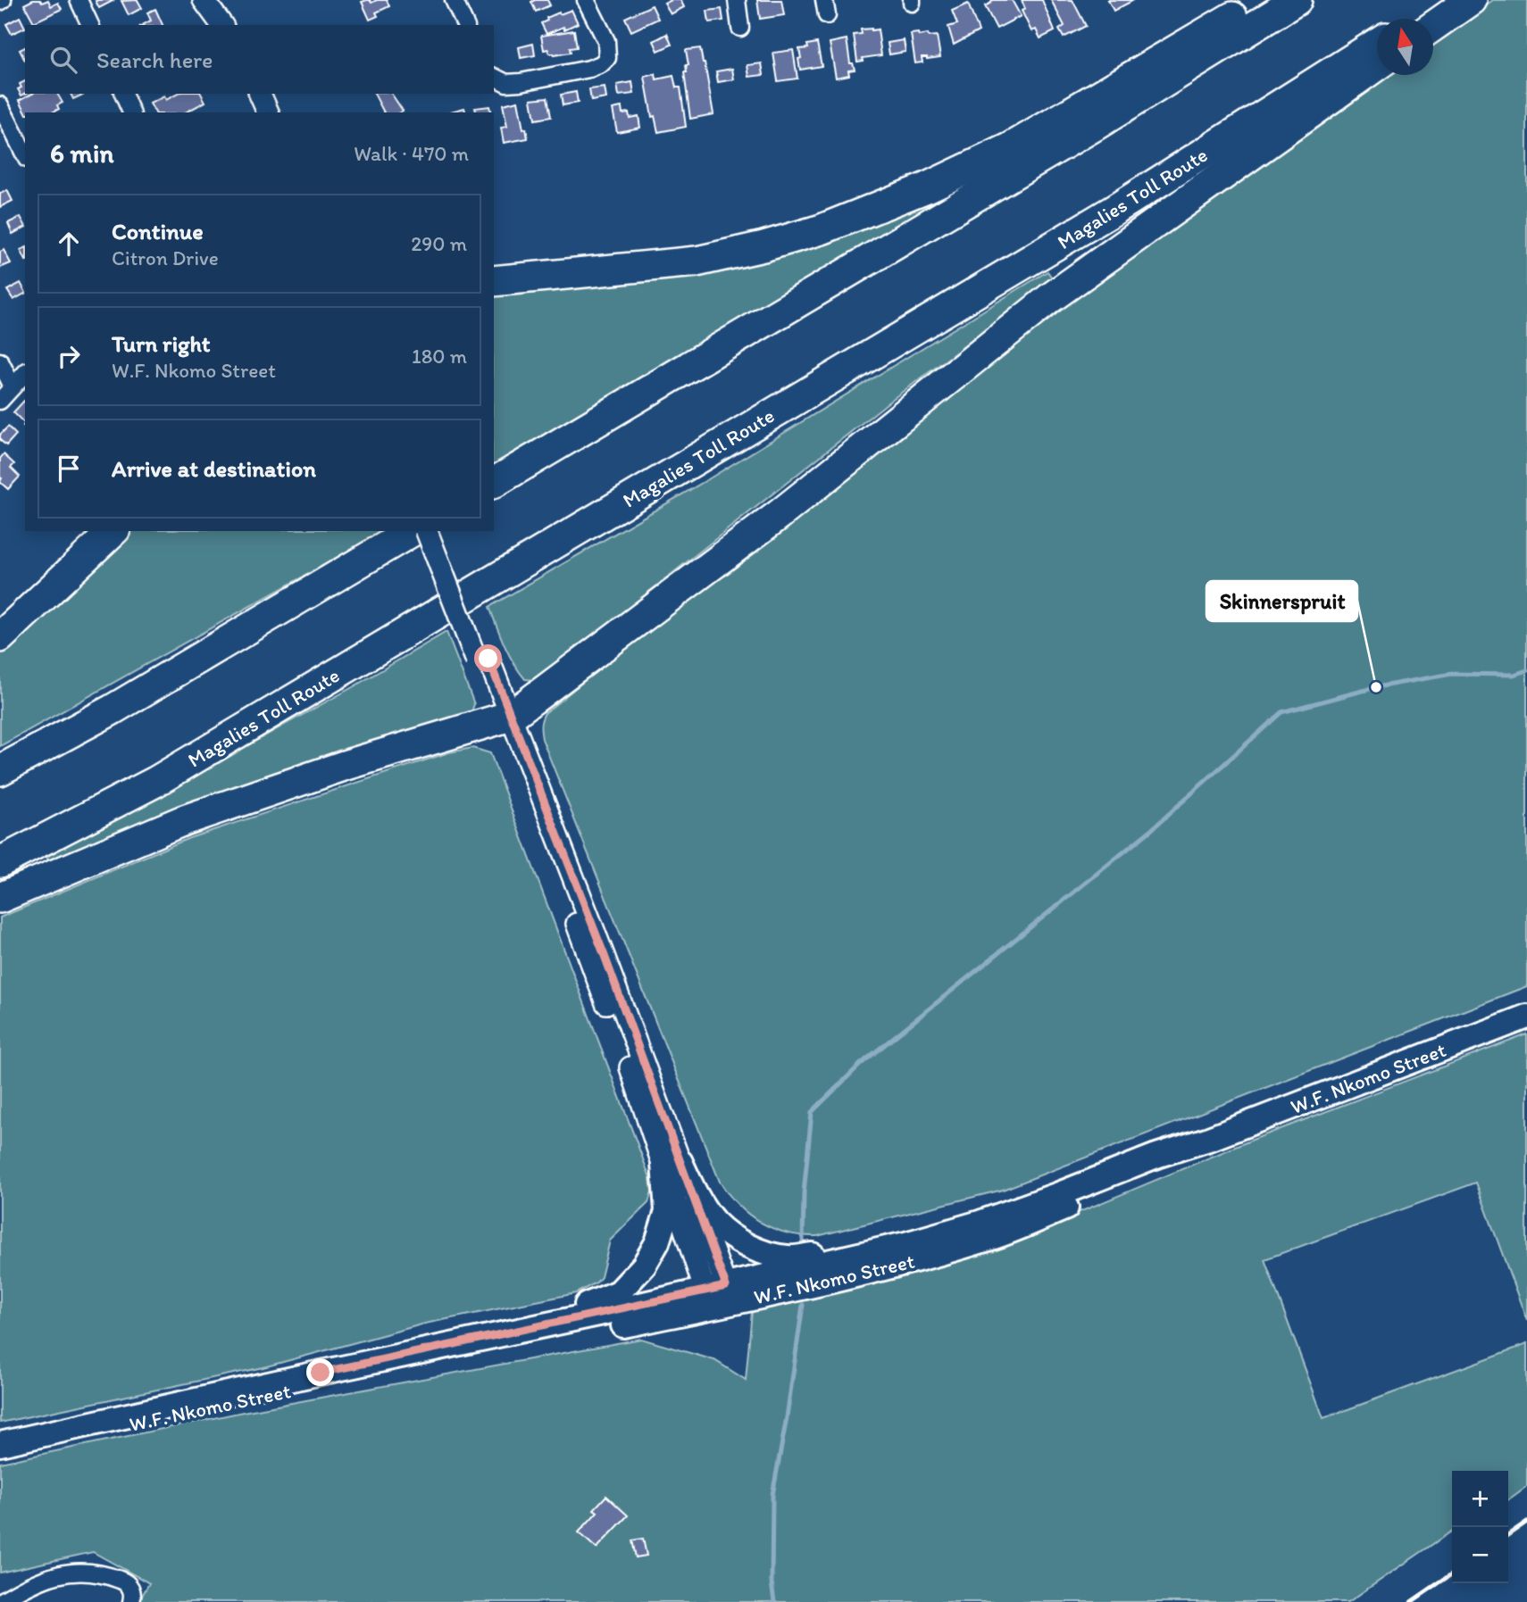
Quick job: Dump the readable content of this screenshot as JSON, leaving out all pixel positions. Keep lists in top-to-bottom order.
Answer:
{
  "streets": {
    "highway": ["Magalies Toll Route"],
    "main road": ["W.F. Nkomo Street"]
  },
  "places": ["Skinnerspruit"],
  "north": "top",
  "page": {
    "search": "Search here",
    "heading": ["6 min", "Walk · 470 m"],
    "list": [
      ["Continue", "Citron Drive", "290 m"],
      ["Turn right", "W.F. Nkomo Street", "180 m"],
      "Arrive at destination"
    ],
    "map_buttons": ["+", "−"]
  }
}
